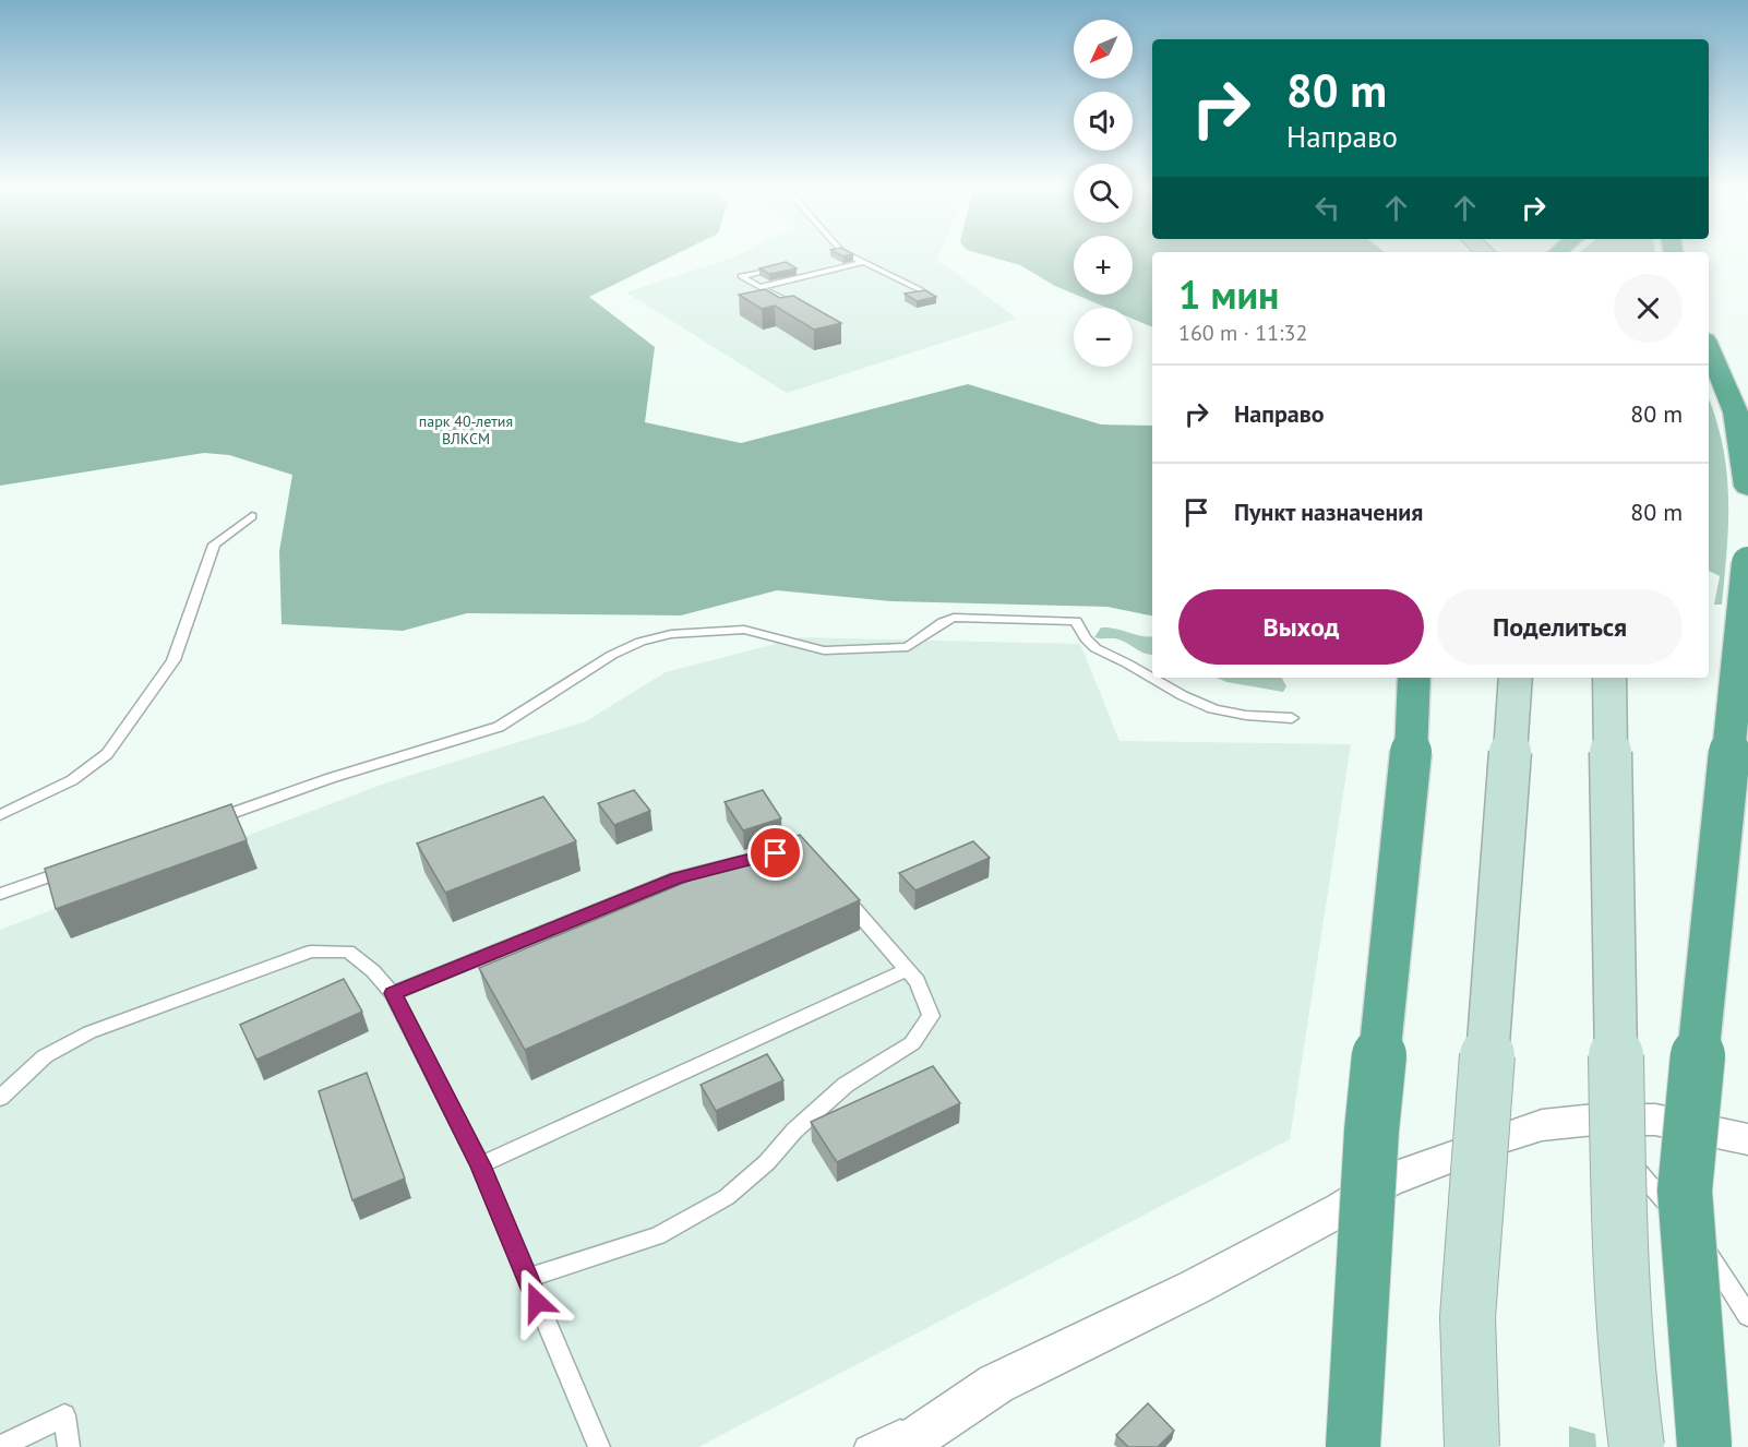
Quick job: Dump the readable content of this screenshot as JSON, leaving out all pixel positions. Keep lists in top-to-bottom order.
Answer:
{
  "parks": ["парк 40-летия ВЛКСМ"],
  "north": "bottom left",
  "page": {
    "map_buttons": ["+", "−"],
    "turn": ["80 m", "Направо"],
    "heading": ["1 мин", "160 m · 11:32"],
    "list": [
      {
        "name": "Направо",
        "value": "80 m"
      },
      {
        "name": "Пункт назначения",
        "value": "80 m"
      }
    ],
    "buttons": ["Выход", "Поделиться"]
  }
}
